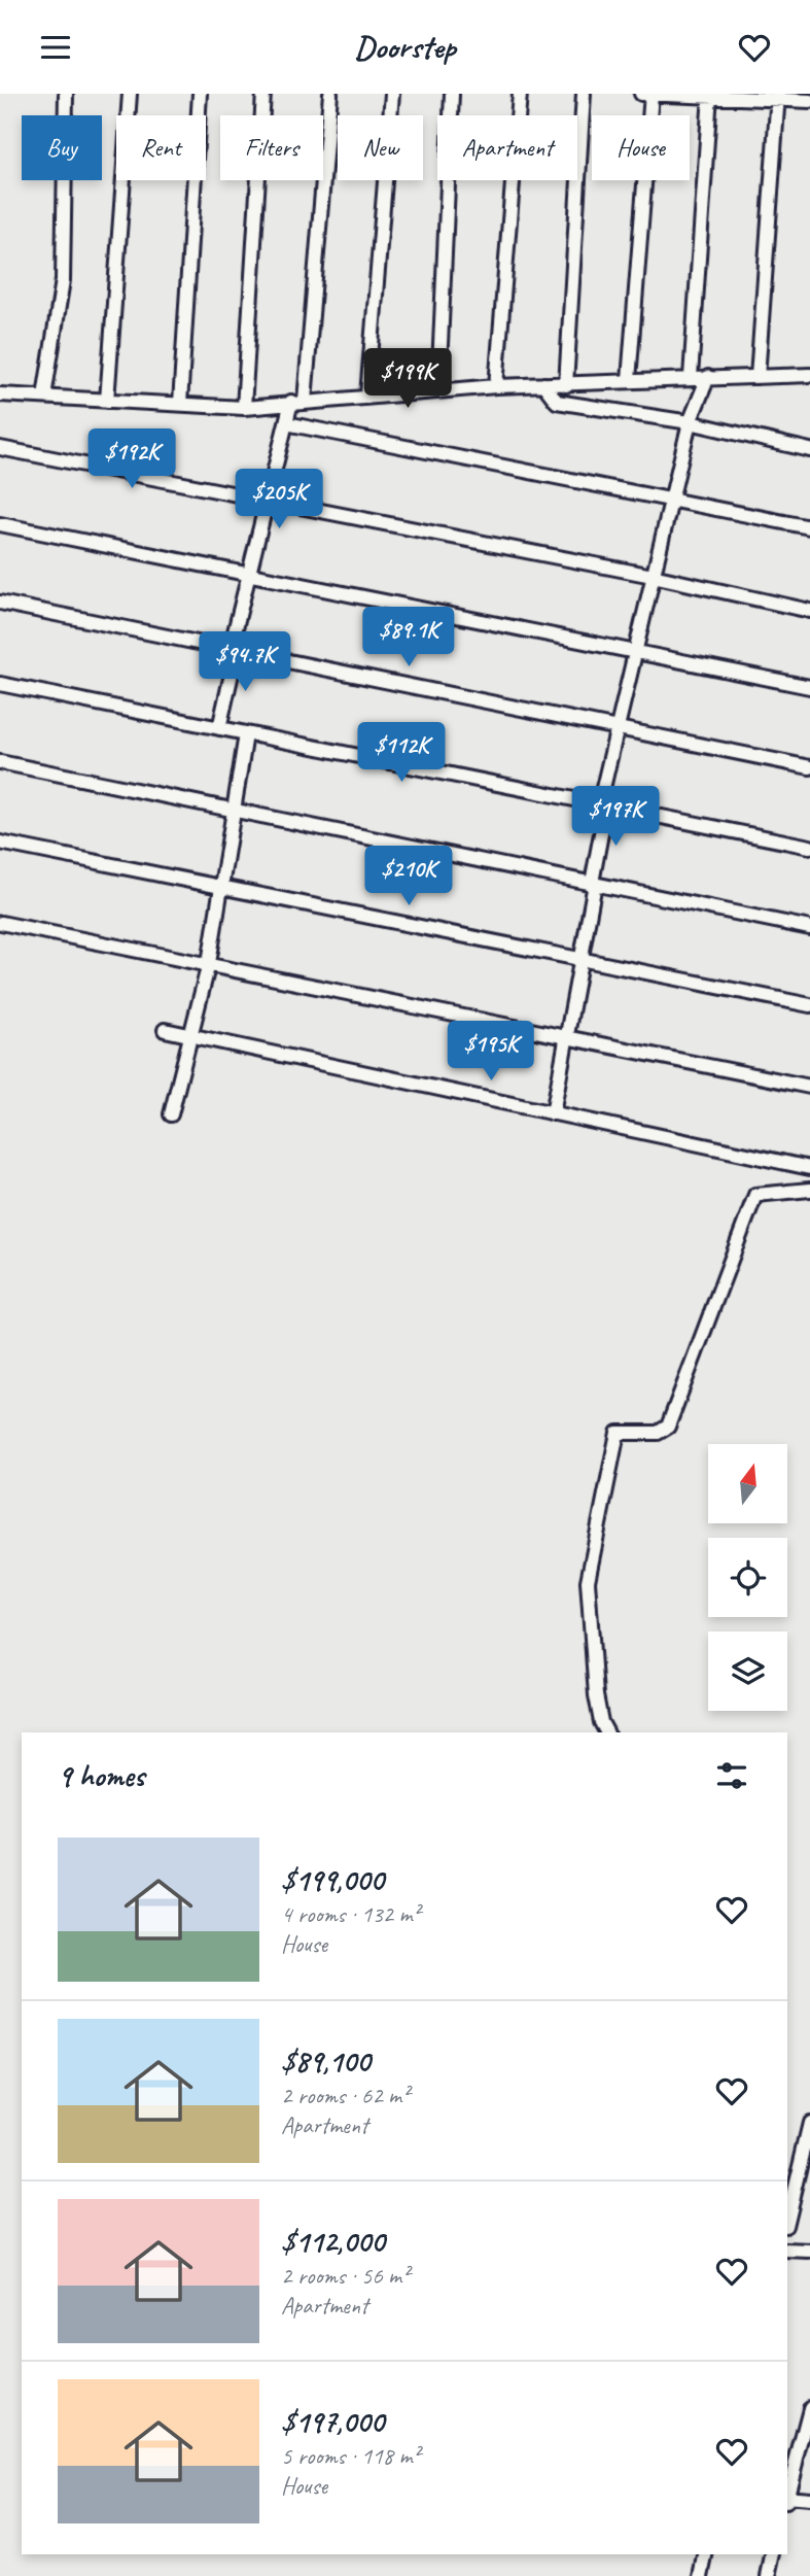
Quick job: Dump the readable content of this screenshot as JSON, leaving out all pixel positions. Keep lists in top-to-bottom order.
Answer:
{
  "north": "top",
  "page": {
    "header": "Doorstep",
    "chip": [
      "Buy",
      "Rent",
      "Filters",
      "New",
      "Apartment",
      "House"
    ],
    "price": [
      "$199K",
      "$192K",
      "$205K",
      "$89.1K",
      "$94.7K",
      "$112K",
      "$197K",
      "$210K",
      "$195K"
    ],
    "heading": "9 homes",
    "list": [
      {
        "name": "$199,000",
        "note": "4 rooms · 132 m² · House"
      },
      {
        "name": "$89,100",
        "note": "2 rooms · 62 m² · Apartment"
      },
      {
        "name": "$112,000",
        "note": "2 rooms · 56 m² · Apartment"
      },
      {
        "name": "$197,000",
        "note": "5 rooms · 118 m² · House"
      }
    ]
  }
}
